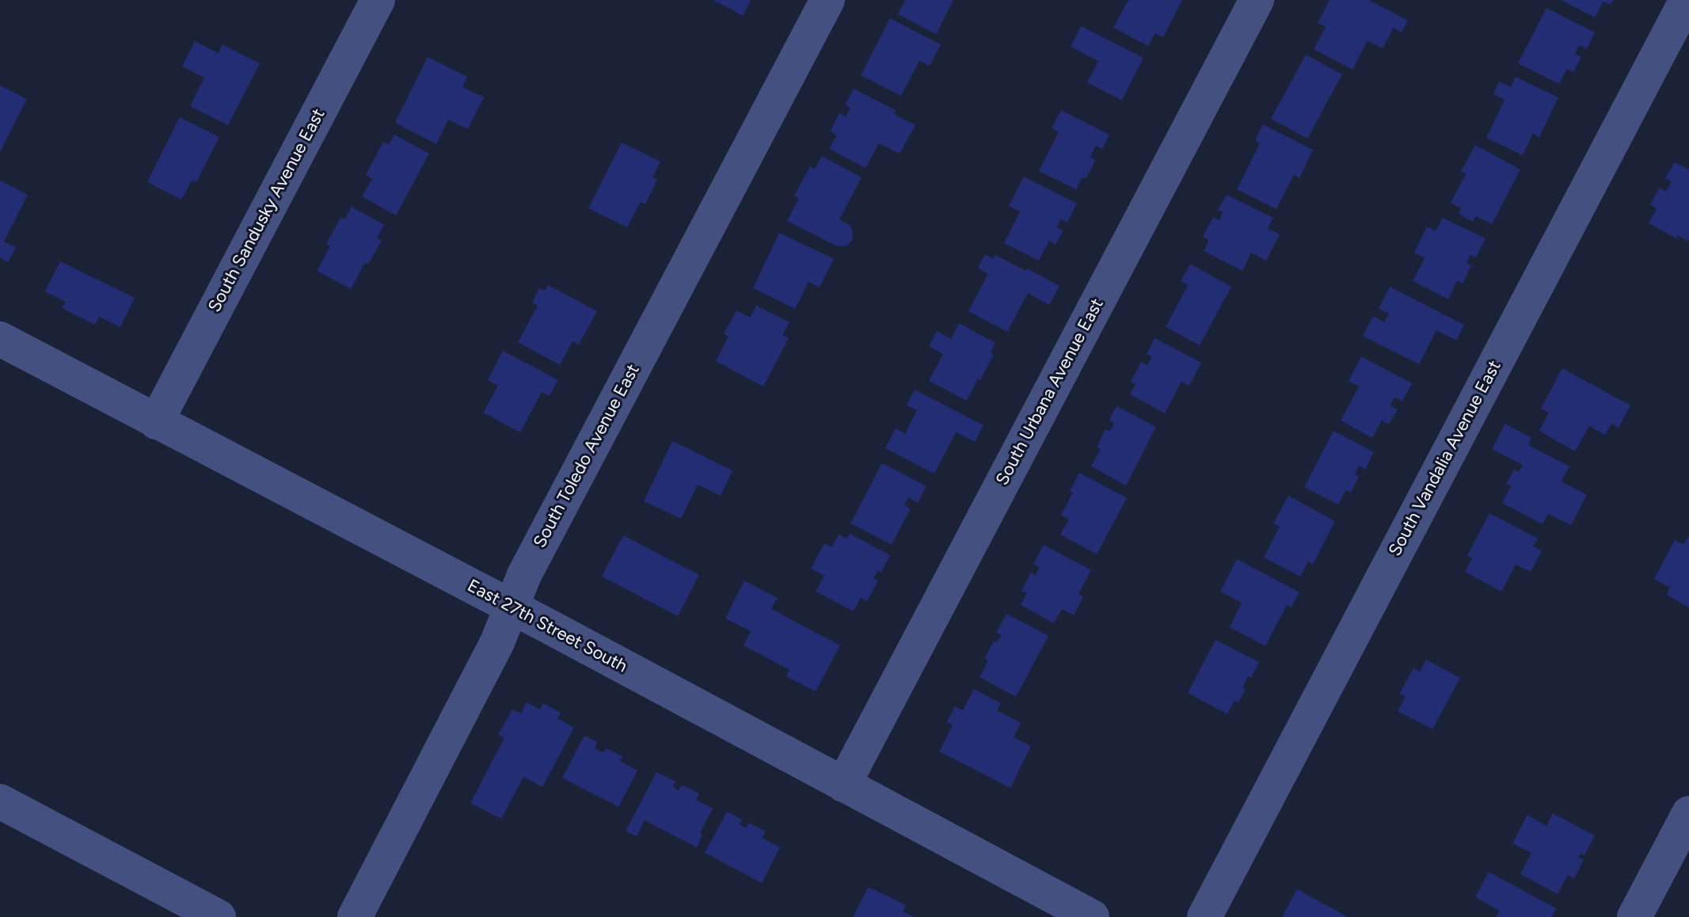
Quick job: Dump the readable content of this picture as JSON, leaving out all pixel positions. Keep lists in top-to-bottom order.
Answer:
{
  "streets": {
    "street": [
      "South Sandusky Avenue East",
      "South Urbana Avenue East",
      "South Toledo Avenue East",
      "South Vandalia Avenue East",
      "East 27th Street South"
    ]
  },
  "crossings": [
    ["South Sandusky Avenue East", "East 27th Street South"],
    ["South Urbana Avenue East", "East 27th Street South"],
    ["South Toledo Avenue East", "East 27th Street South"]
  ]
}
